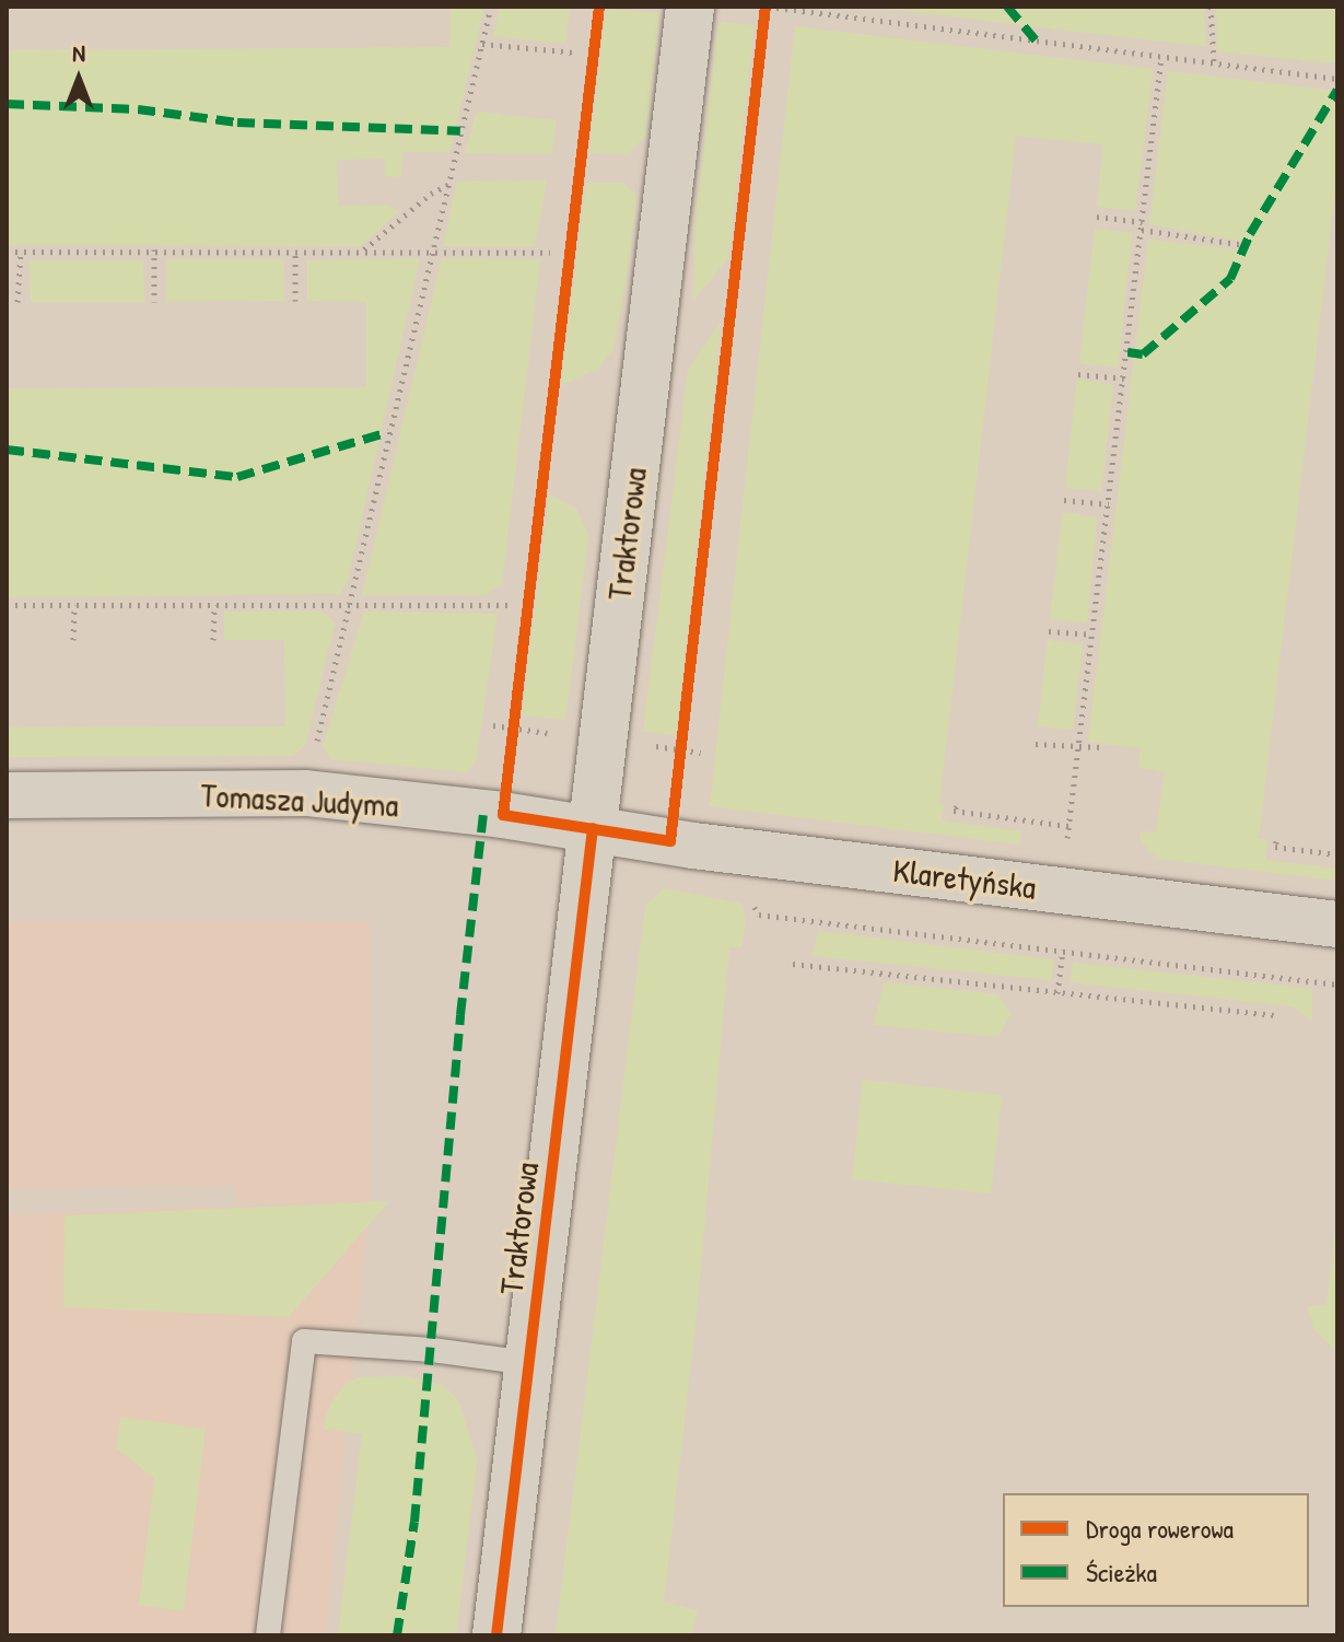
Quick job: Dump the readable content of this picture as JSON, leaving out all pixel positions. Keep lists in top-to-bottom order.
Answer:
{
  "streets": {
    "main road": ["Traktorowa"],
    "street": ["Tomasza Judyma", "Klaretyńska"]
  },
  "crossings": [
    ["Traktorowa", "Tomasza Judyma"],
    ["Traktorowa", "Klaretyńska"],
    ["Tomasza Judyma", "Klaretyńska"]
  ],
  "legend": ["Droga rowerowa", "Ścieżka"],
  "north": "top"
}
